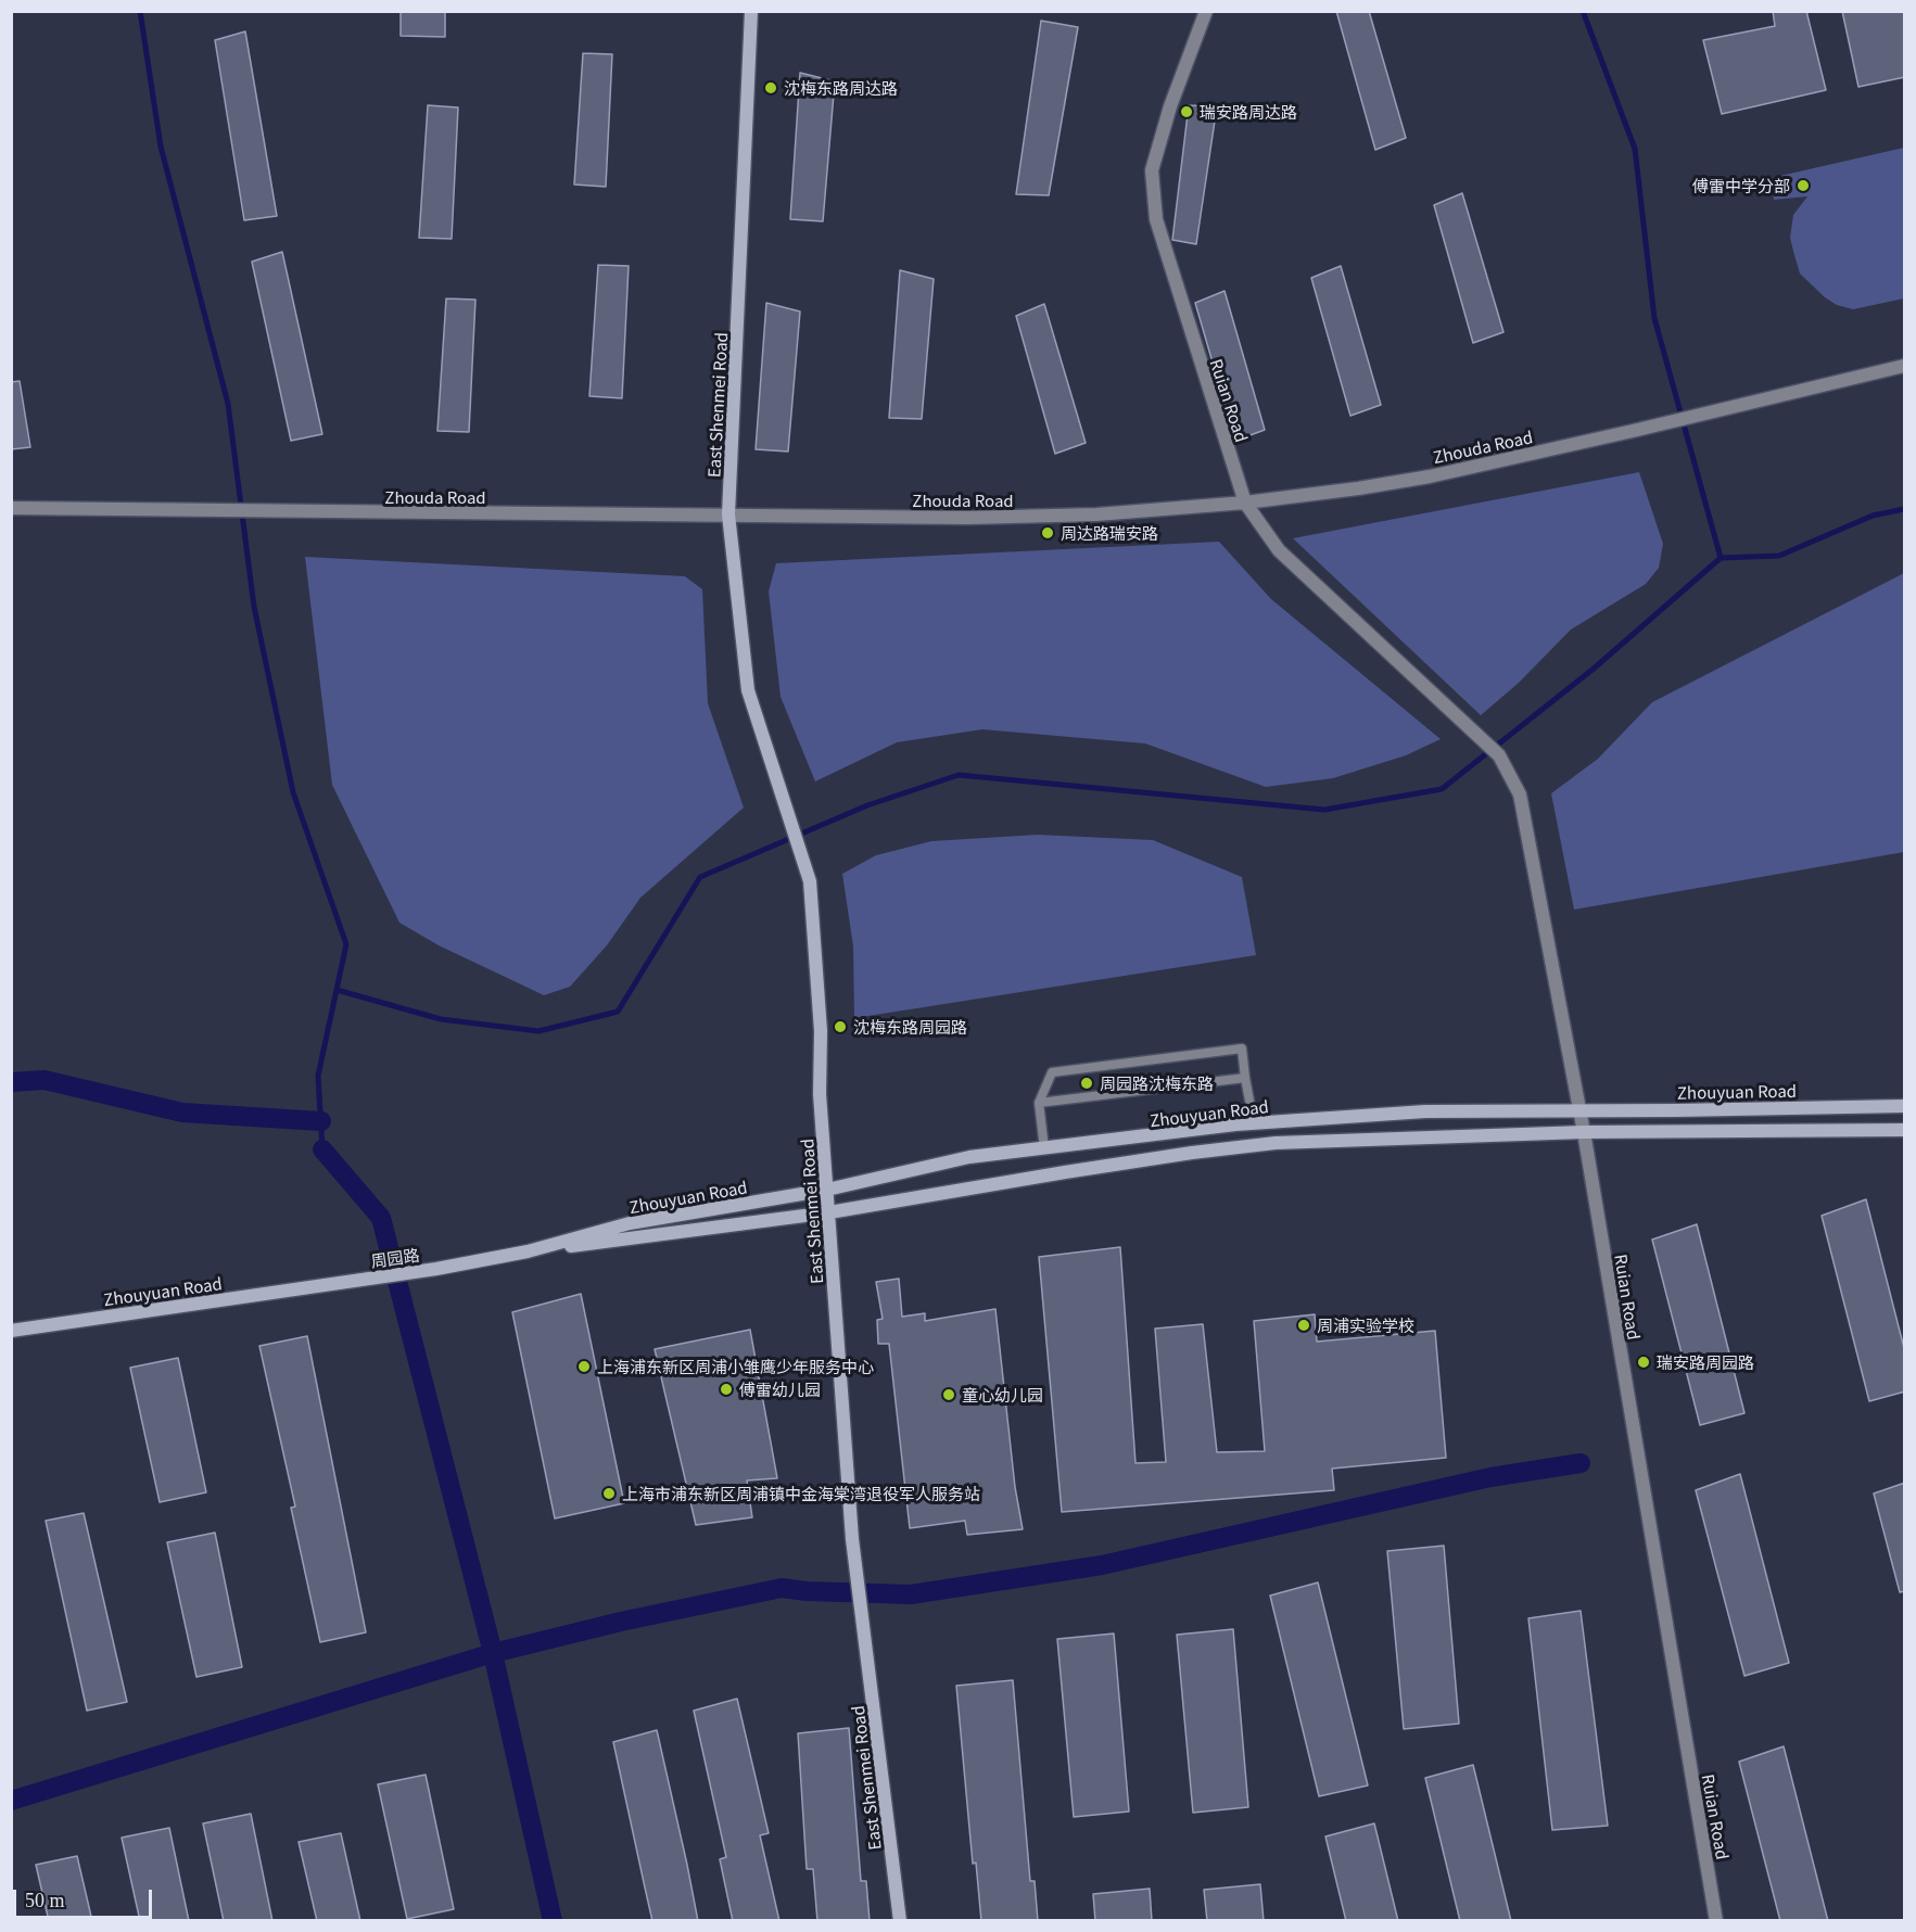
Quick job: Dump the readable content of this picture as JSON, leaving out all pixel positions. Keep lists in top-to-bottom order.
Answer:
{
  "streets": {
    "street": [
      "Ruian Road",
      "East Shenmei Road",
      "Zhouda Road",
      "Zhouyuan Road",
      "周园路"
    ]
  },
  "crossings": [
    ["Ruian Road", "Zhouda Road"],
    ["Ruian Road", "Zhouyuan Road"],
    ["East Shenmei Road", "Zhouda Road"],
    ["East Shenmei Road", "Zhouyuan Road"],
    ["Zhouyuan Road", "周园路"]
  ],
  "places": [
    "沈梅东路周达路",
    "瑞安路周达路",
    "傅雷中学分部",
    "周达路瑞安路",
    "沈梅东路周园路",
    "周园路沈梅东路",
    "周浦实验学校",
    "瑞安路周园路",
    "上海浦东新区周浦小雏鹰少年服务中心",
    "傅雷幼儿园",
    "童心幼儿园",
    "上海市浦东新区周浦镇中金海棠湾退役军人服务站"
  ],
  "scale_bar": "50 m"
}
